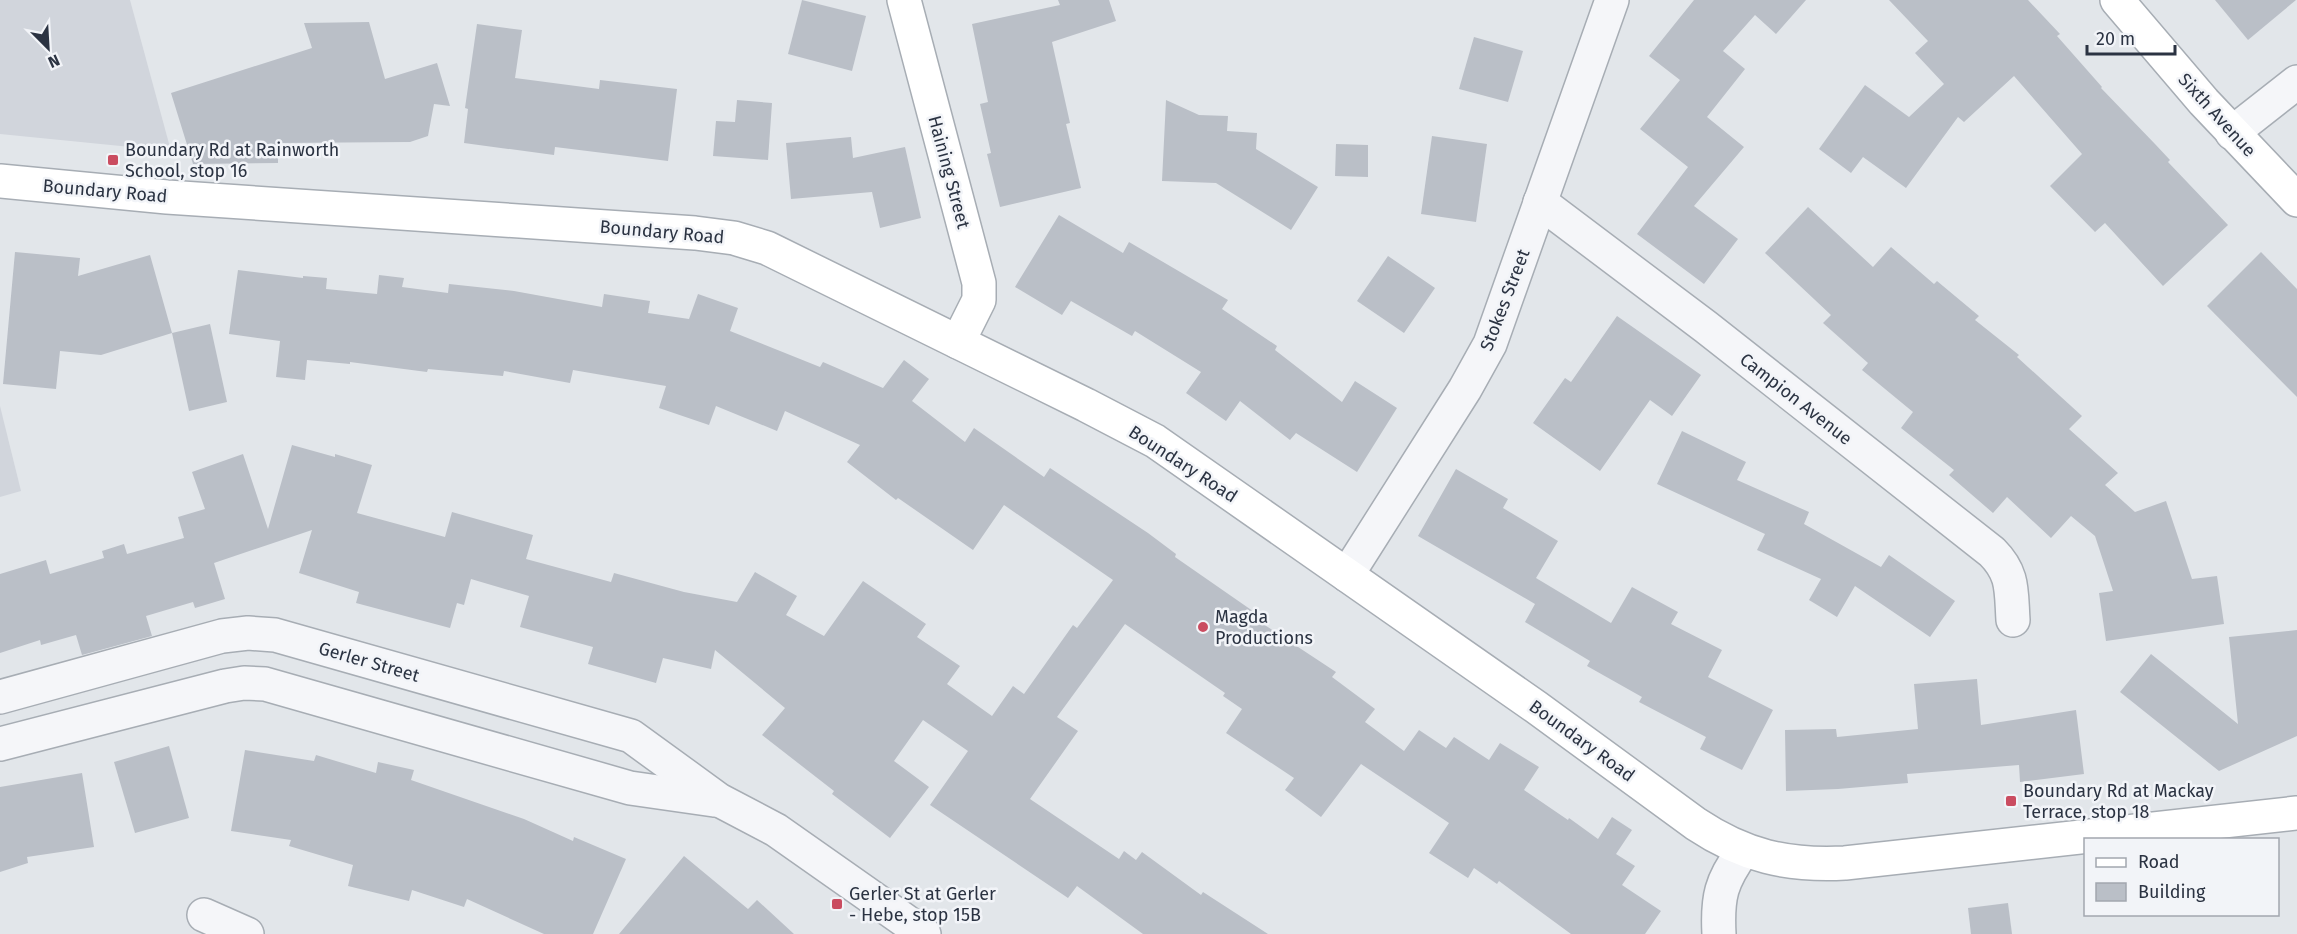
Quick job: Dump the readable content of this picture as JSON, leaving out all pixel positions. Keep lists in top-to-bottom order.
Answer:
{
  "streets": {
    "main road": ["Sixth Avenue", "Haining Street", "Boundary Road"],
    "street": ["Stokes Street", "Campion Avenue", "Gerler Street"]
  },
  "crossings": [
    ["Haining Street", "Boundary Road"],
    ["Boundary Road", "Stokes Street"],
    ["Stokes Street", "Campion Avenue"]
  ],
  "places": {
    "transit": ["Boundary Rd at Rainworth School, stop 16", "Boundary Rd at Mackay Terrace, stop 18", "Gerler St at Gerler - Hebe, stop 15B"],
    "other": ["Magda Productions"]
  },
  "legend": ["Road", "Building"],
  "scale_bar": "20 m",
  "north": "bottom right"
}
